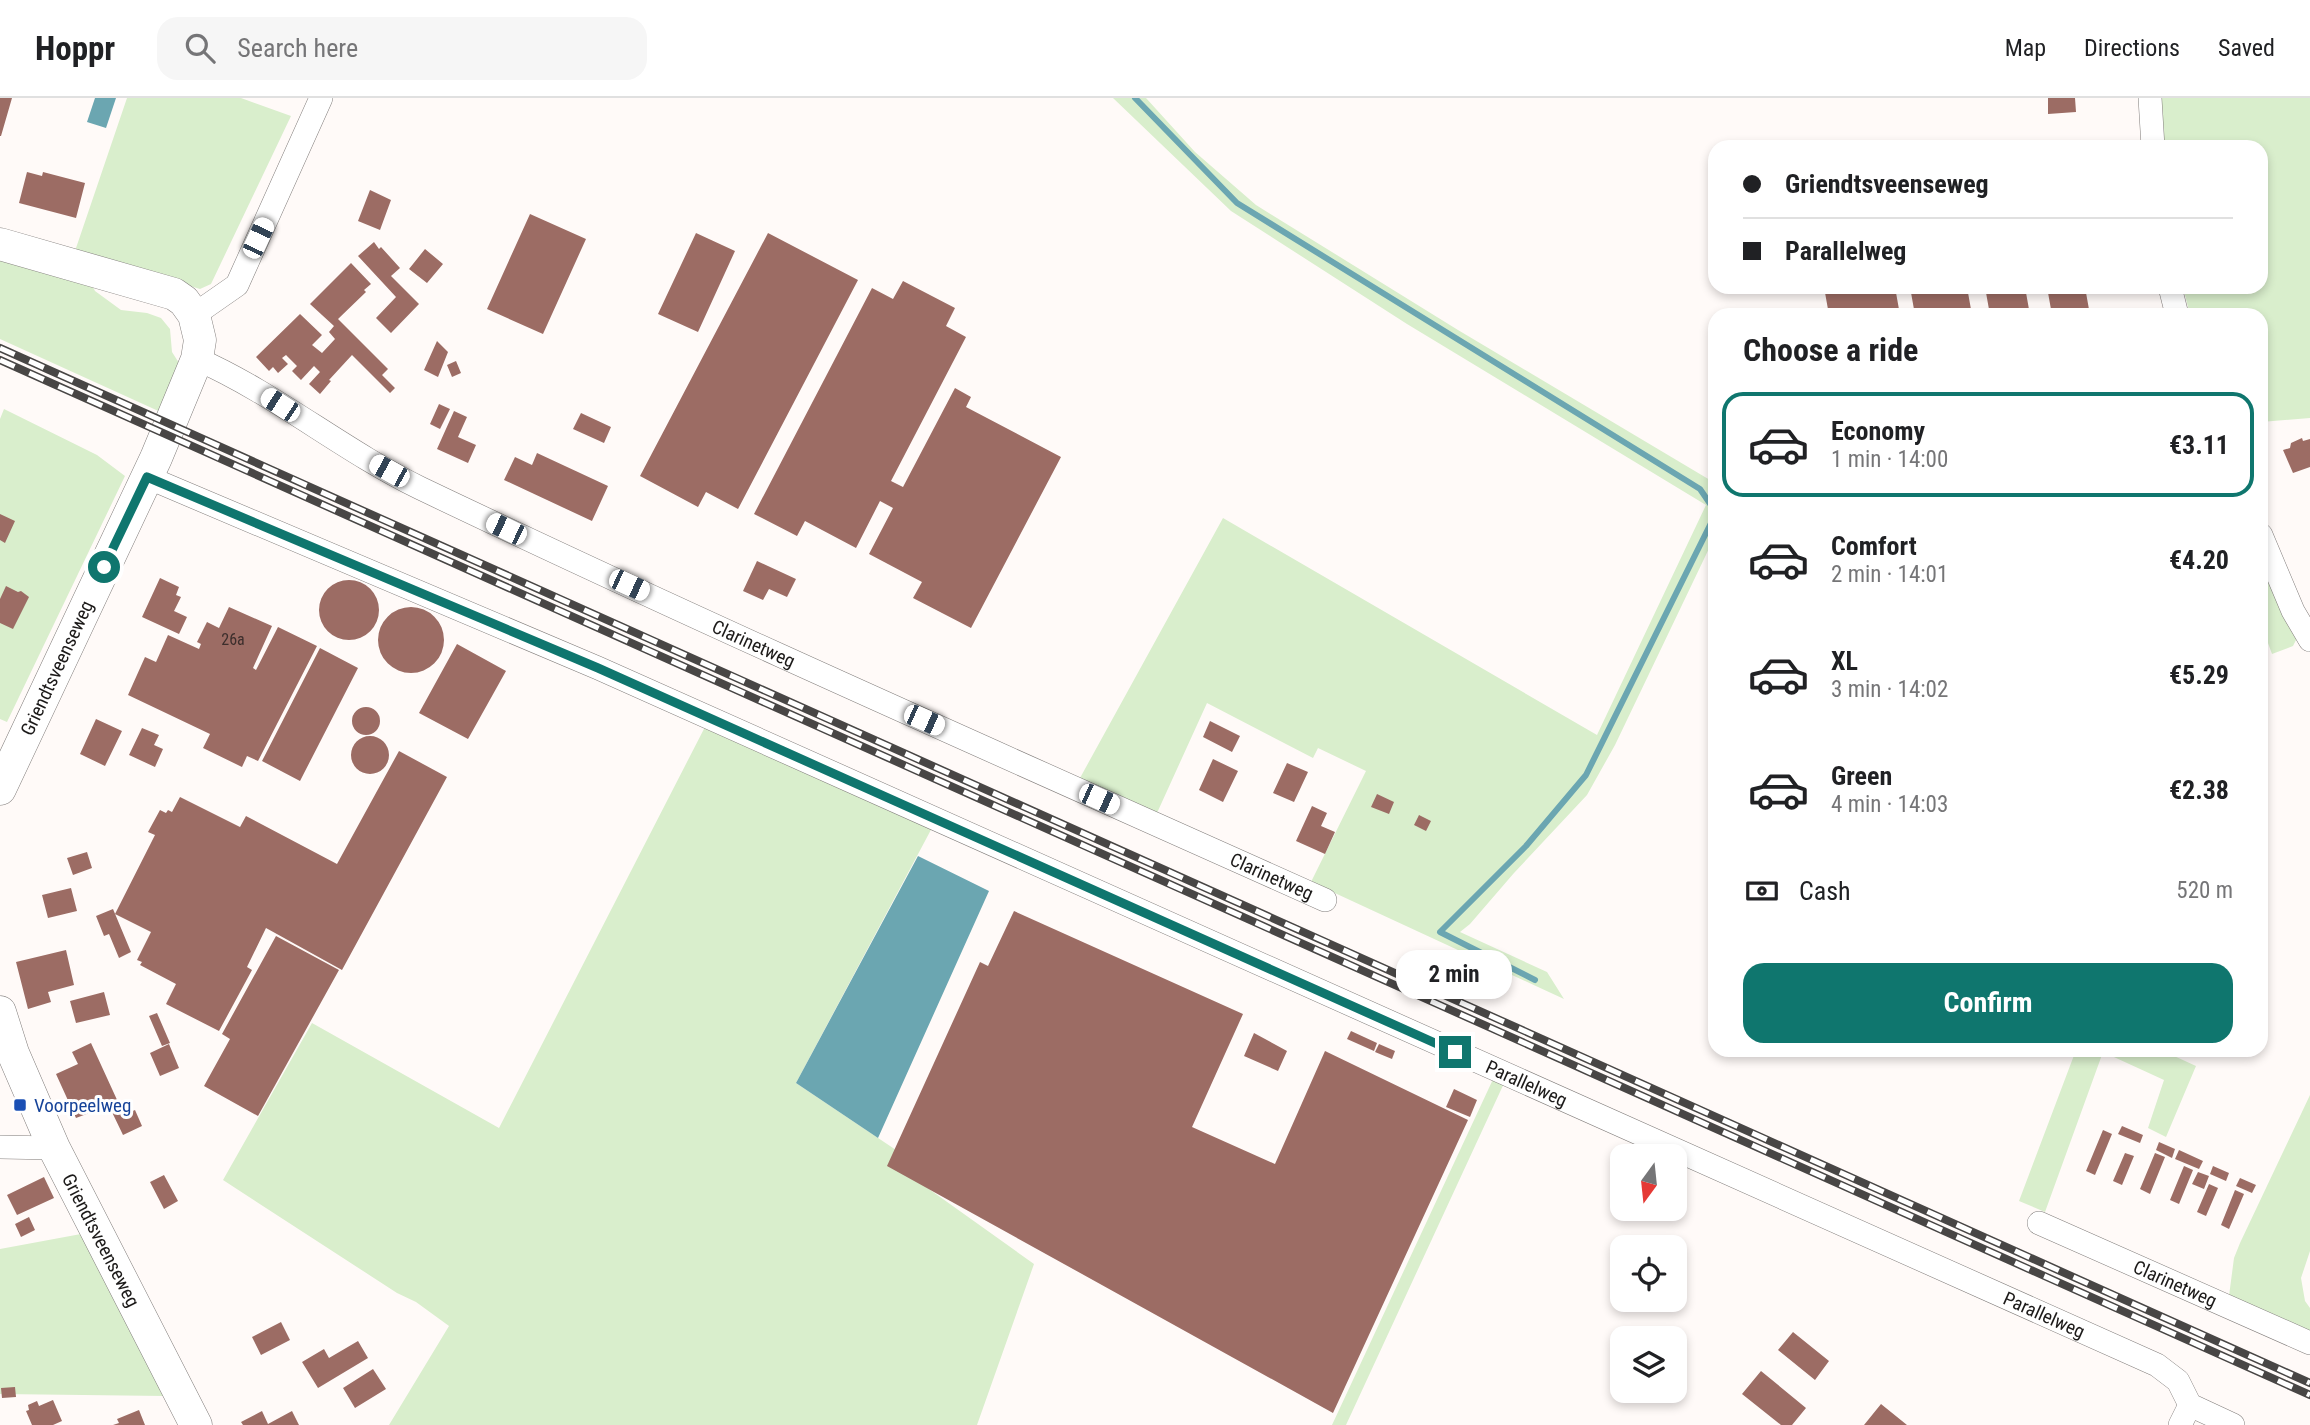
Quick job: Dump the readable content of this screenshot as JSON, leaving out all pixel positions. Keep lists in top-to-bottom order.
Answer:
{
  "streets": {
    "street": ["Clarinetweg", "Griendtsveenseweg", "Parallelweg"]
  },
  "crossings": [
    ["Clarinetweg", "Griendtsveenseweg"],
    ["Griendtsveenseweg", "Parallelweg"]
  ],
  "places": {
    "transit": ["Voorpeelweg"]
  },
  "house_numbers": ["26a"],
  "north": "bottom",
  "page": {
    "header": "Hoppr",
    "search": "Search here",
    "nav": ["Map", "Directions", "Saved"],
    "banner": ["Griendtsveenseweg", "Parallelweg"],
    "heading": "Choose a ride",
    "list": [
      {
        "name": "Economy",
        "note": "1 min · 14:00",
        "value": "€3.11"
      },
      {
        "name": "Comfort",
        "note": "2 min · 14:01",
        "value": "€4.20"
      },
      {
        "name": "XL",
        "note": "3 min · 14:02",
        "value": "€5.29"
      },
      {
        "name": "Green",
        "note": "4 min · 14:03",
        "value": "€2.38"
      }
    ],
    "pay": ["Cash", "520 m"],
    "buttons": "Confirm",
    "bubble": "2 min"
  }
}
